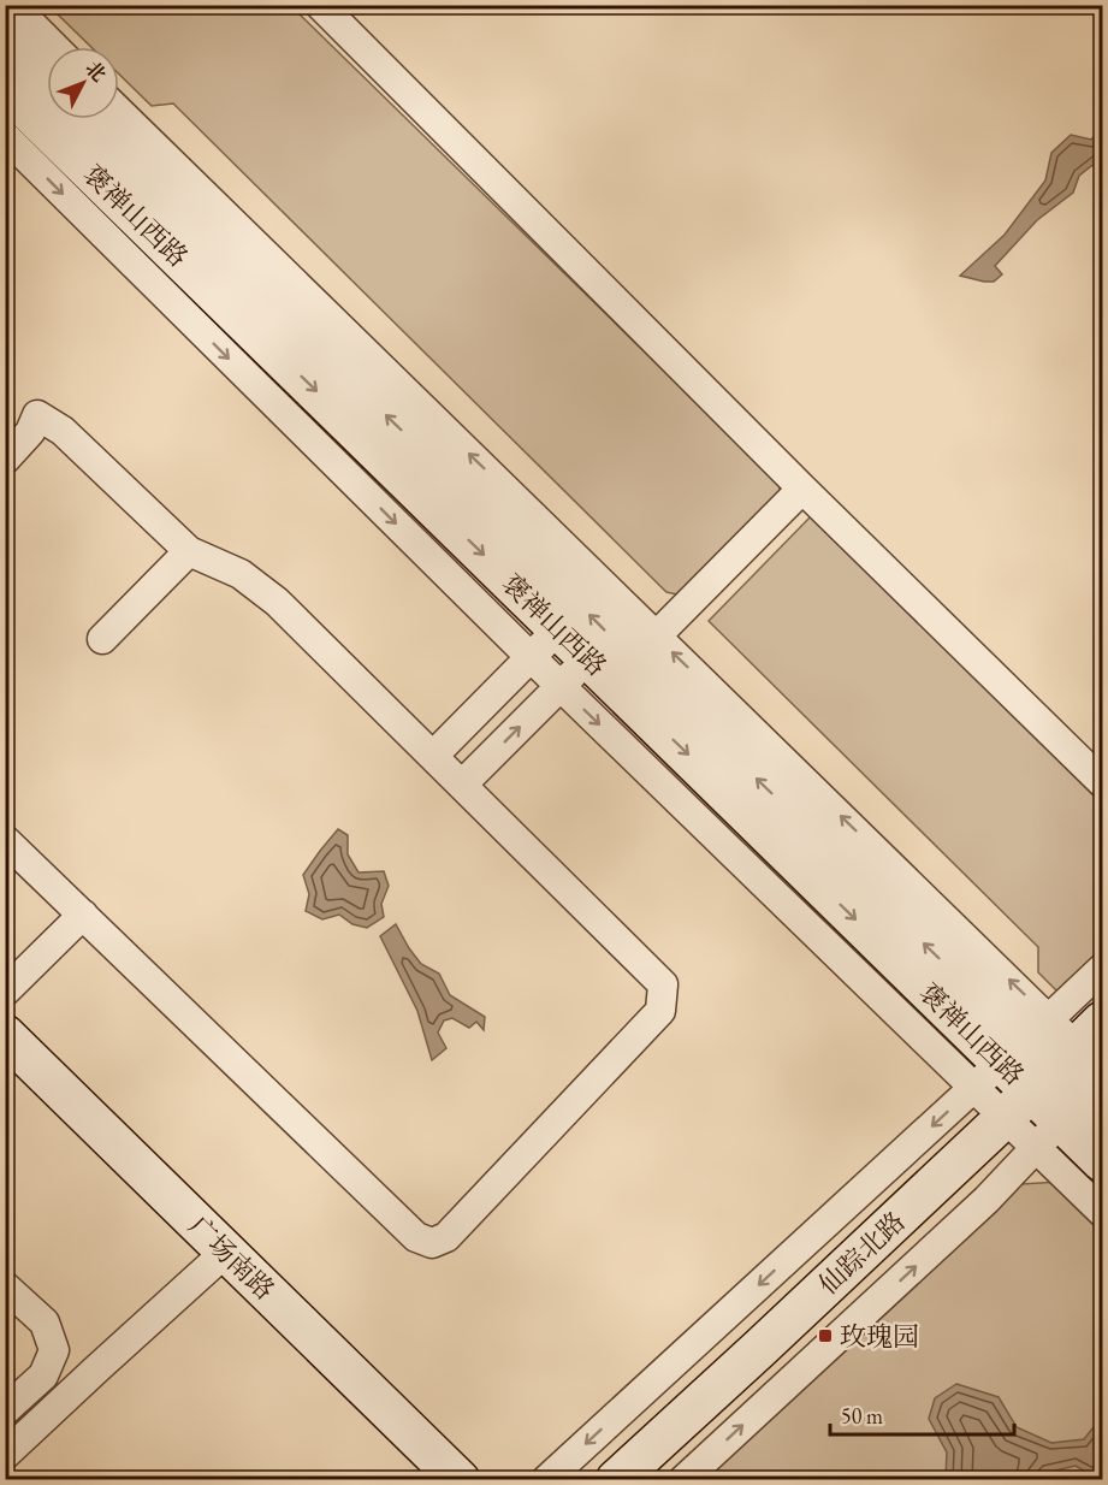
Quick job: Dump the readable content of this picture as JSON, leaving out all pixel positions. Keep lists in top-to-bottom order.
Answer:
{
  "streets": {
    "main road": ["褒禅山西路", "仙踪北路", "广场南路"]
  },
  "crossings": [
    ["褒禅山西路", "仙踪北路"]
  ],
  "places": {
    "transit": ["玫瑰园"]
  },
  "scale_bar": "50 m",
  "north": "top right"
}
